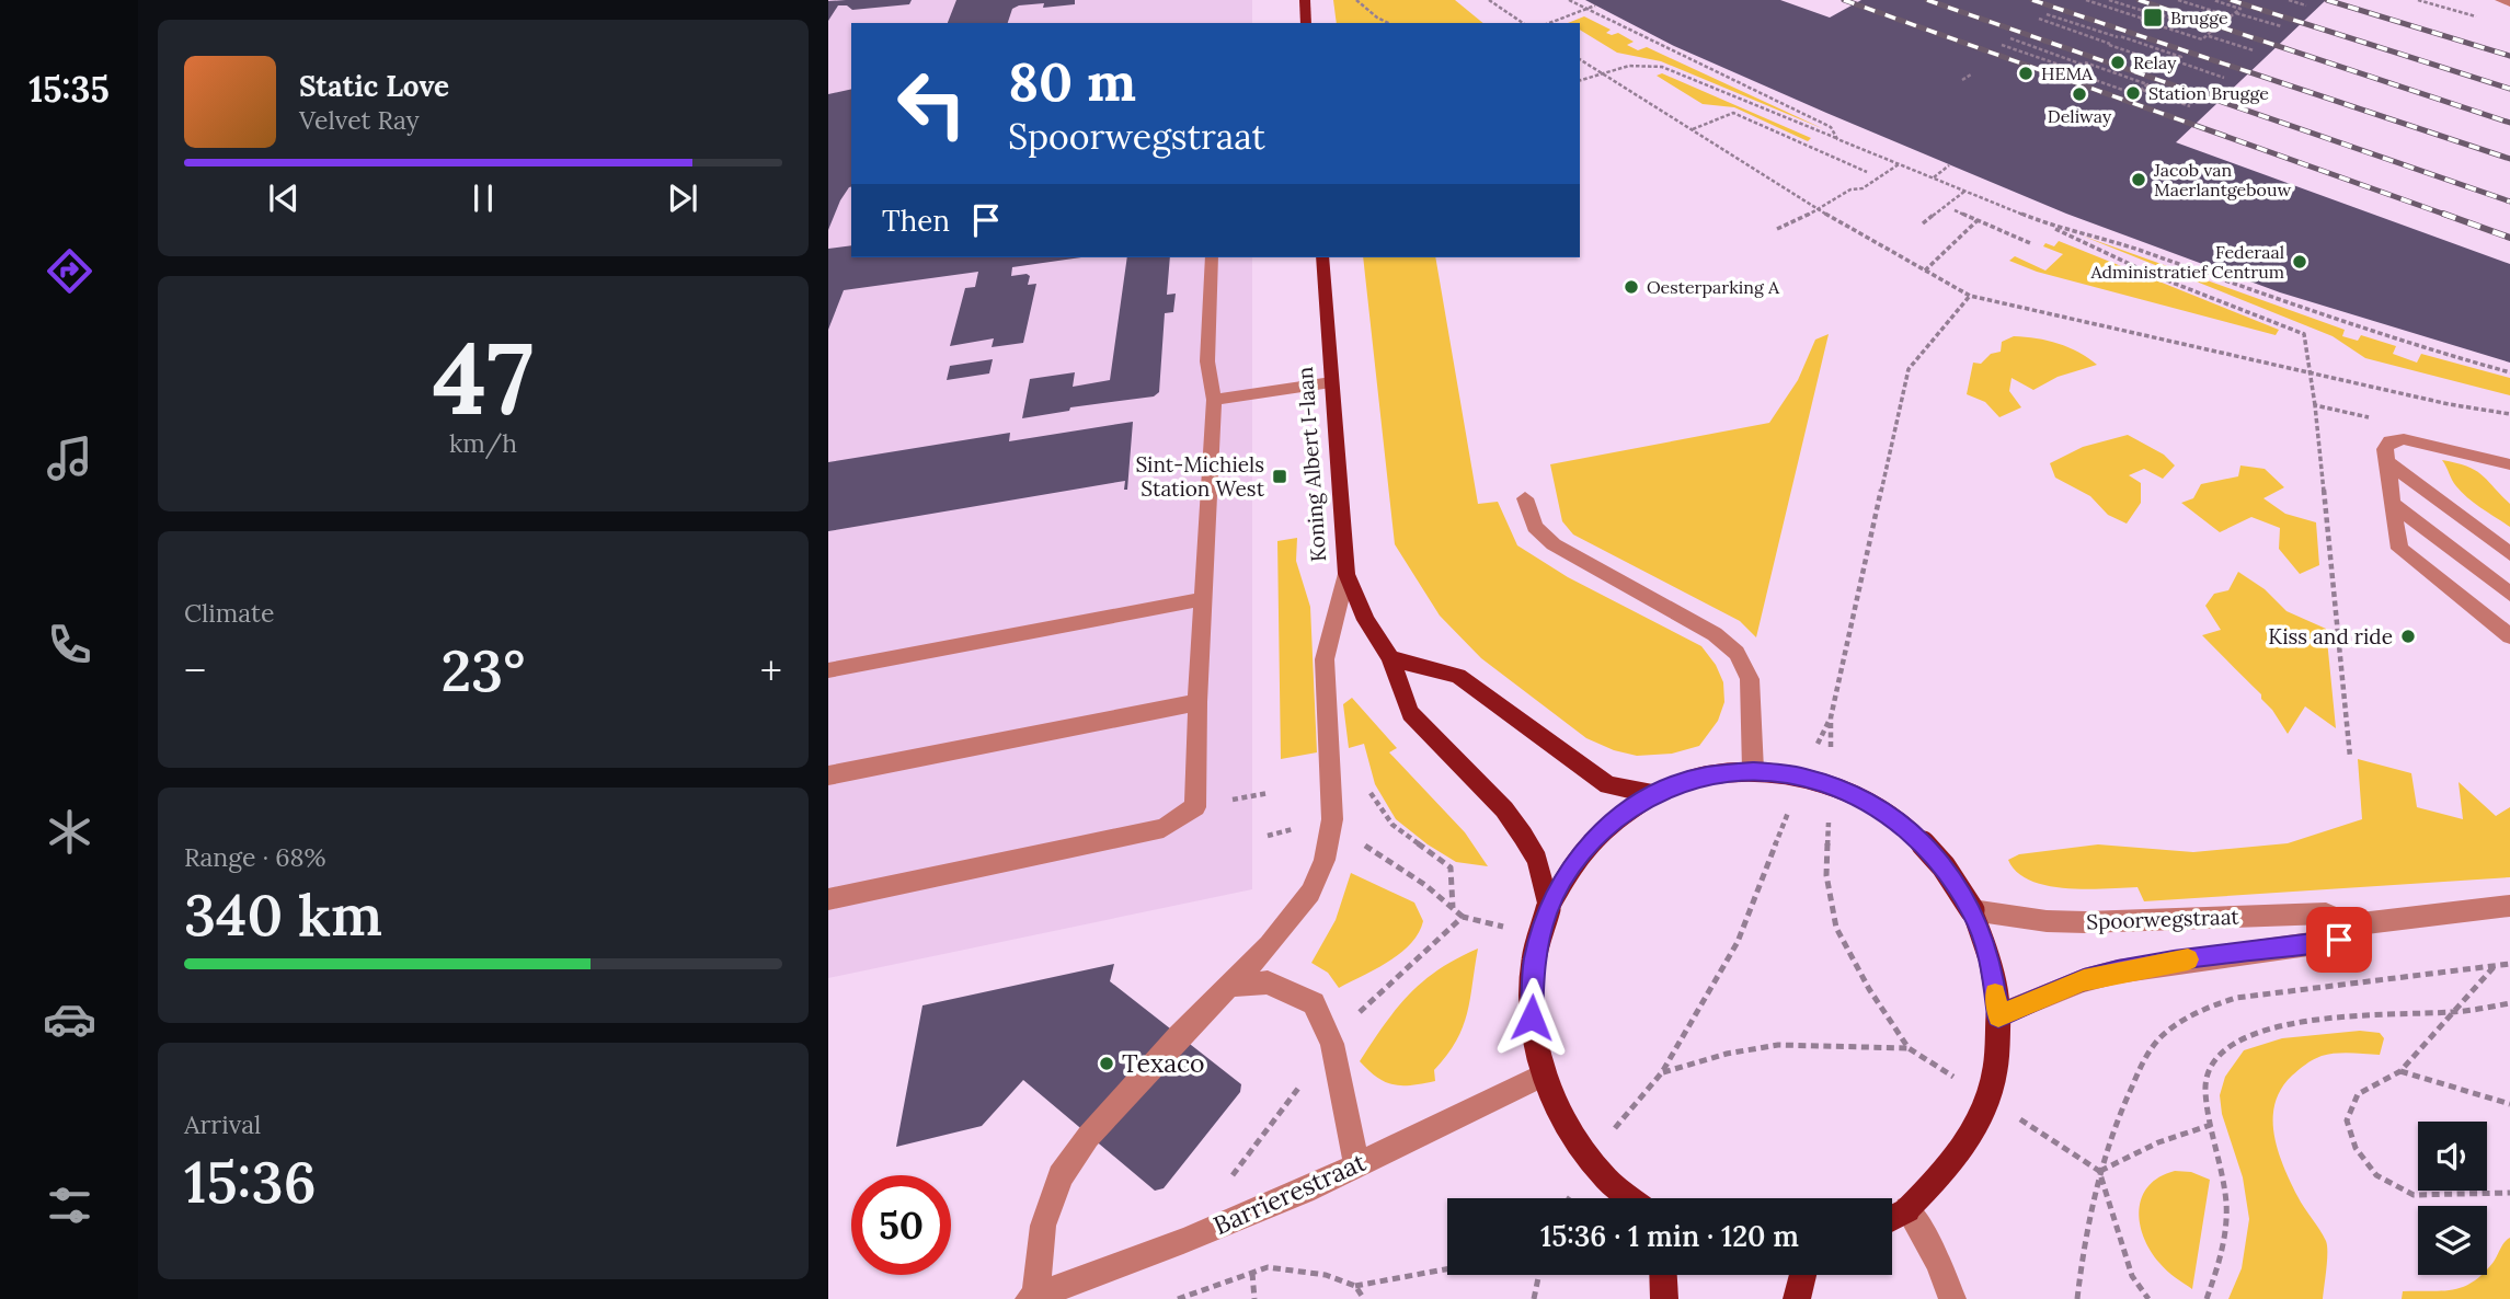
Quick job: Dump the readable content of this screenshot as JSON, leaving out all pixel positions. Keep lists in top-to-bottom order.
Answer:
{
  "streets": {
    "main road": ["Koning Albert I-laan"],
    "street": ["Spoorwegstraat", "Barrierestraat"]
  },
  "places": {
    "transit": ["Brugge", "Sint-Michiels Station West"],
    "other": [
      "Relay",
      "HEMA",
      "Station Brugge",
      "Deliway",
      "Jacob van Maerlantgebouw",
      "Federaal Administratief Centrum",
      "Oesterparking A",
      "Kiss and ride",
      "Texaco"
    ]
  },
  "page": {
    "tabs": "15:35",
    "turn": ["80 m", "Spoorwegstraat"],
    "song": ["Static Love", "Velvet Ray"],
    "then": "Then",
    "tile": [
      ["47", "km/h"],
      "Climate",
      ["Range · 68%", "340 km"],
      ["Arrival", "15:36"]
    ],
    "heat": ["−", "23°", "+"],
    "limit": "50",
    "trip": "15:36 · 1 min · 120 m"
  }
}
